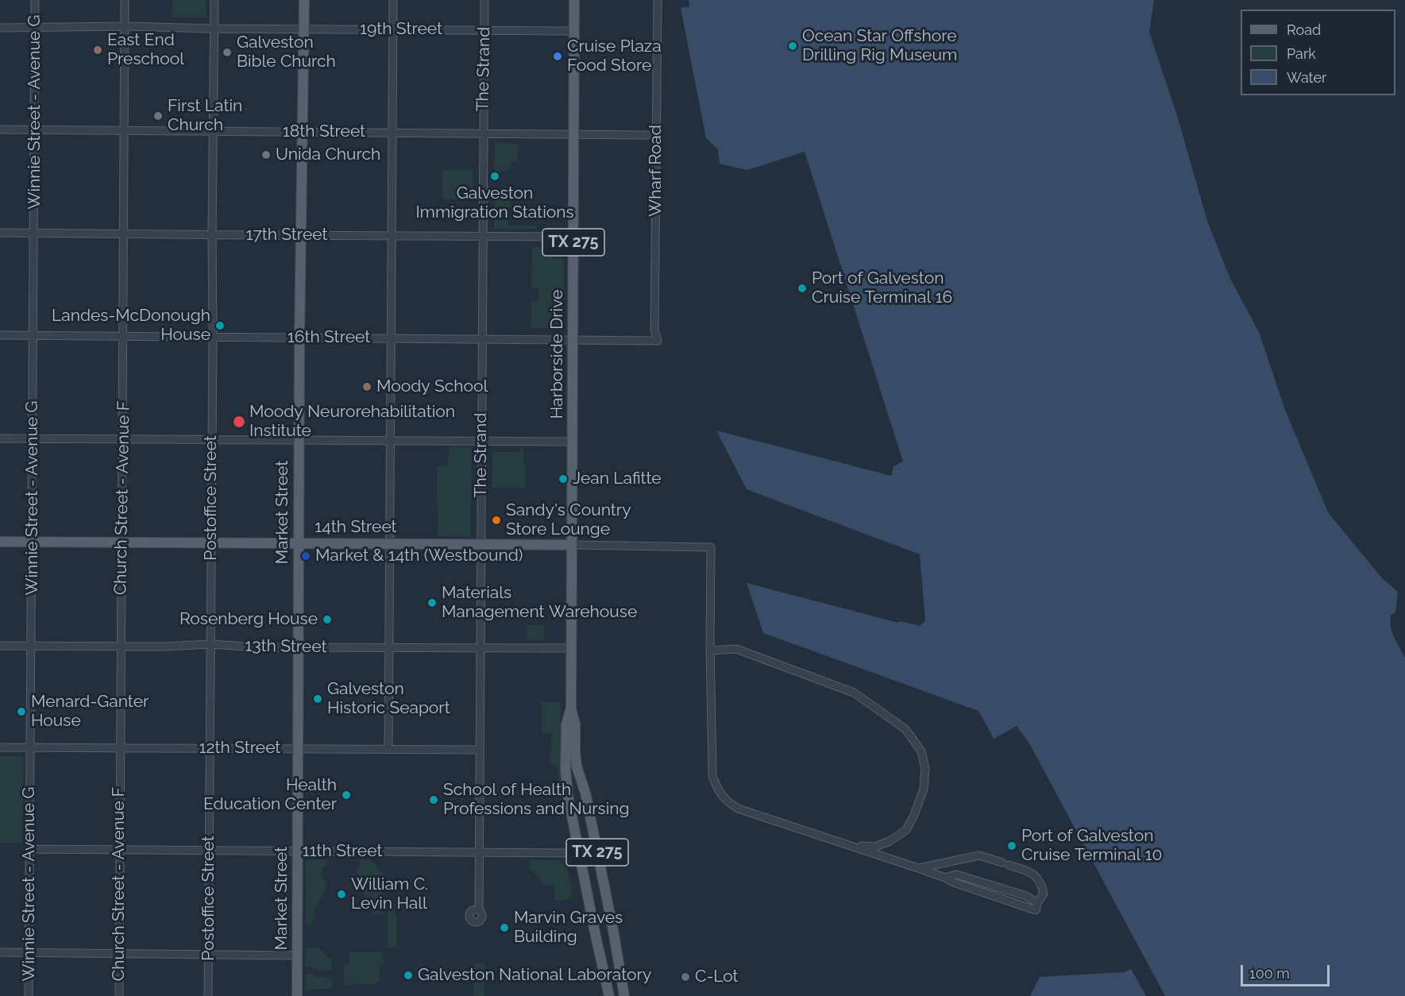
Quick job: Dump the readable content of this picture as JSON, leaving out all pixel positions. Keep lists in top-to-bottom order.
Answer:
{
  "streets": {
    "main road": [
      "TX 275",
      "Harborside Drive",
      "Market Street",
      "14th Street"
    ],
    "street": [
      "19th Street",
      "The Strand",
      "Winnie Street - Avenue G",
      "18th Street",
      "Wharf Road",
      "17th Street",
      "16th Street",
      "Church Street - Avenue F",
      "Postoffice Street",
      "13th Street",
      "12th Street",
      "11th Street"
    ]
  },
  "crossings": [
    ["19th Street", "The Strand"],
    ["19th Street", "Winnie Street - Avenue G"],
    ["19th Street", "Harborside Drive"],
    ["19th Street", "Church Street - Avenue F"],
    ["19th Street", "Postoffice Street"],
    ["19th Street", "Market Street"],
    ["The Strand", "18th Street"],
    ["The Strand", "17th Street"],
    ["The Strand", "16th Street"],
    ["The Strand", "14th Street"],
    ["The Strand", "13th Street"],
    ["The Strand", "12th Street"],
    ["The Strand", "11th Street"],
    ["Winnie Street - Avenue G", "18th Street"],
    ["Winnie Street - Avenue G", "17th Street"],
    ["Winnie Street - Avenue G", "16th Street"],
    ["Winnie Street - Avenue G", "14th Street"],
    ["Winnie Street - Avenue G", "13th Street"],
    ["Winnie Street - Avenue G", "12th Street"],
    ["Winnie Street - Avenue G", "11th Street"],
    ["18th Street", "Harborside Drive"],
    ["18th Street", "Church Street - Avenue F"],
    ["18th Street", "Postoffice Street"],
    ["18th Street", "Market Street"],
    ["Wharf Road", "16th Street"],
    ["17th Street", "Harborside Drive"],
    ["17th Street", "Church Street - Avenue F"],
    ["17th Street", "Postoffice Street"],
    ["17th Street", "Market Street"],
    ["16th Street", "Harborside Drive"],
    ["16th Street", "Church Street - Avenue F"],
    ["16th Street", "Postoffice Street"],
    ["16th Street", "Market Street"],
    ["Harborside Drive", "14th Street"],
    ["Harborside Drive", "13th Street"],
    ["Church Street - Avenue F", "14th Street"],
    ["Church Street - Avenue F", "13th Street"],
    ["Church Street - Avenue F", "12th Street"],
    ["Church Street - Avenue F", "11th Street"],
    ["Postoffice Street", "14th Street"],
    ["Postoffice Street", "13th Street"],
    ["Postoffice Street", "12th Street"],
    ["Postoffice Street", "11th Street"],
    ["Market Street", "14th Street"],
    ["Market Street", "13th Street"],
    ["Market Street", "12th Street"],
    ["Market Street", "11th Street"]
  ],
  "places": [
    "Ocean Star Offshore Drilling Rig Museum",
    "East End Preschool",
    "Galveston Bible Church",
    "Cruise Plaza Food Store",
    "First Latin Church",
    "Unida Church",
    "Galveston Immigration Stations",
    "Port of Galveston Cruise Terminal 16",
    "Landes-McDonough House",
    "Moody School",
    "Moody Neurorehabilitation Institute",
    "Jean Lafitte",
    "Sandy's Country Store Lounge",
    "Market & 14th (Westbound)",
    "Materials Management Warehouse",
    "Rosenberg House",
    "Galveston Historic Seaport",
    "Menard-Ganter House",
    "Health Education Center",
    "School of Health Professions and Nursing",
    "Port of Galveston Cruise Terminal 10",
    "William C. Levin Hall",
    "Marvin Graves Building",
    "Galveston National Laboratory",
    "C-Lot"
  ],
  "legend": ["Road", "Park", "Water"],
  "scale_bar": "100 m"
}
